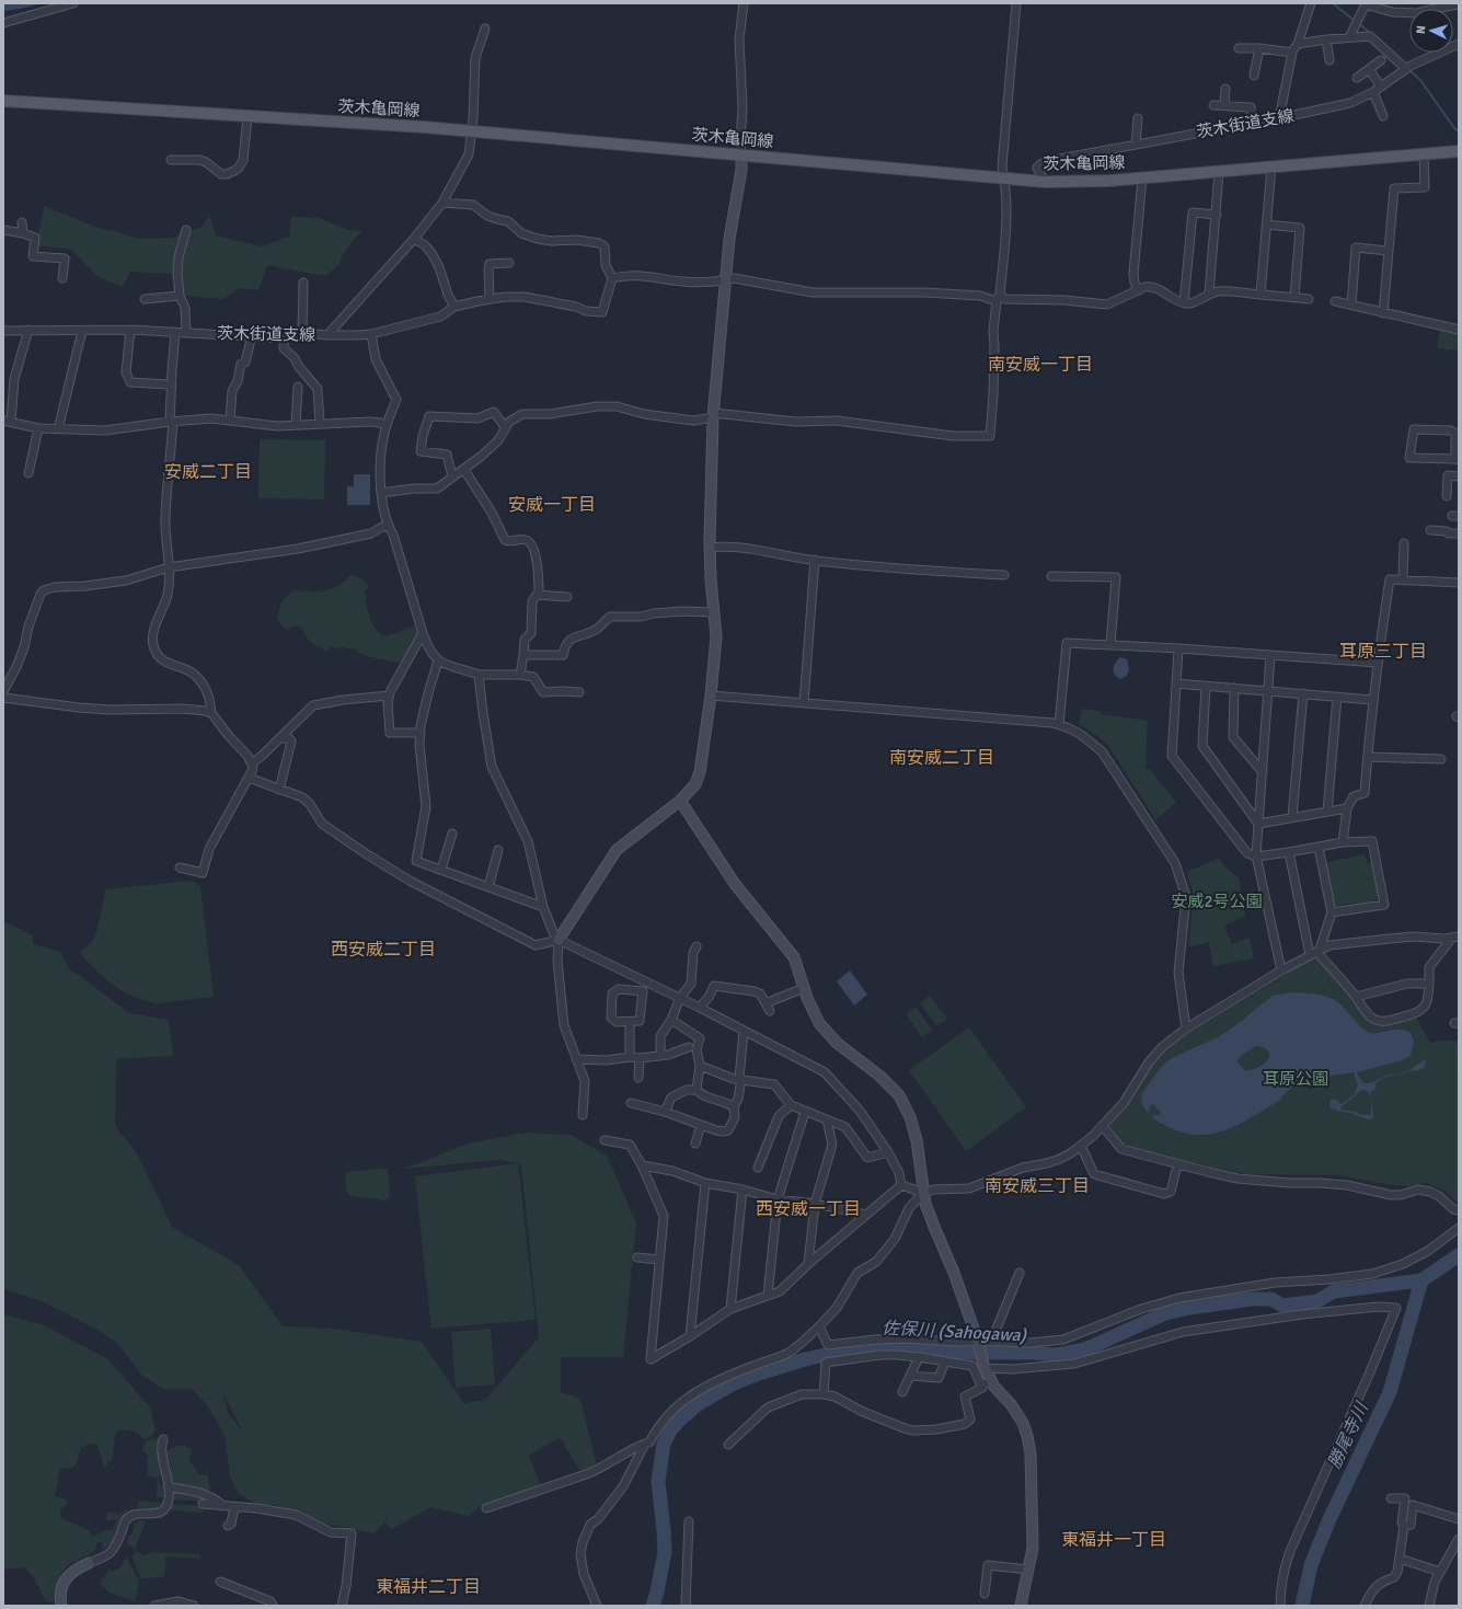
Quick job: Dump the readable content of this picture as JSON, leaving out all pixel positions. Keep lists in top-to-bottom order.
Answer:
{
  "streets": {
    "main road": ["茨木亀岡線"],
    "street": ["茨木街道支線"]
  },
  "crossings": [
    ["茨木亀岡線", "茨木街道支線"]
  ],
  "districts": [
    "南安威一丁目",
    "安威二丁目",
    "安威一丁目",
    "耳原三丁目",
    "南安威二丁目",
    "西安威二丁目",
    "南安威三丁目",
    "西安威一丁目",
    "東福井一丁目",
    "東福井二丁目"
  ],
  "water": ["佐保川 (Sahogawa)", "勝尾寺川"],
  "parks": ["安威2号公園", "耳原公園"],
  "north": "left"
}
